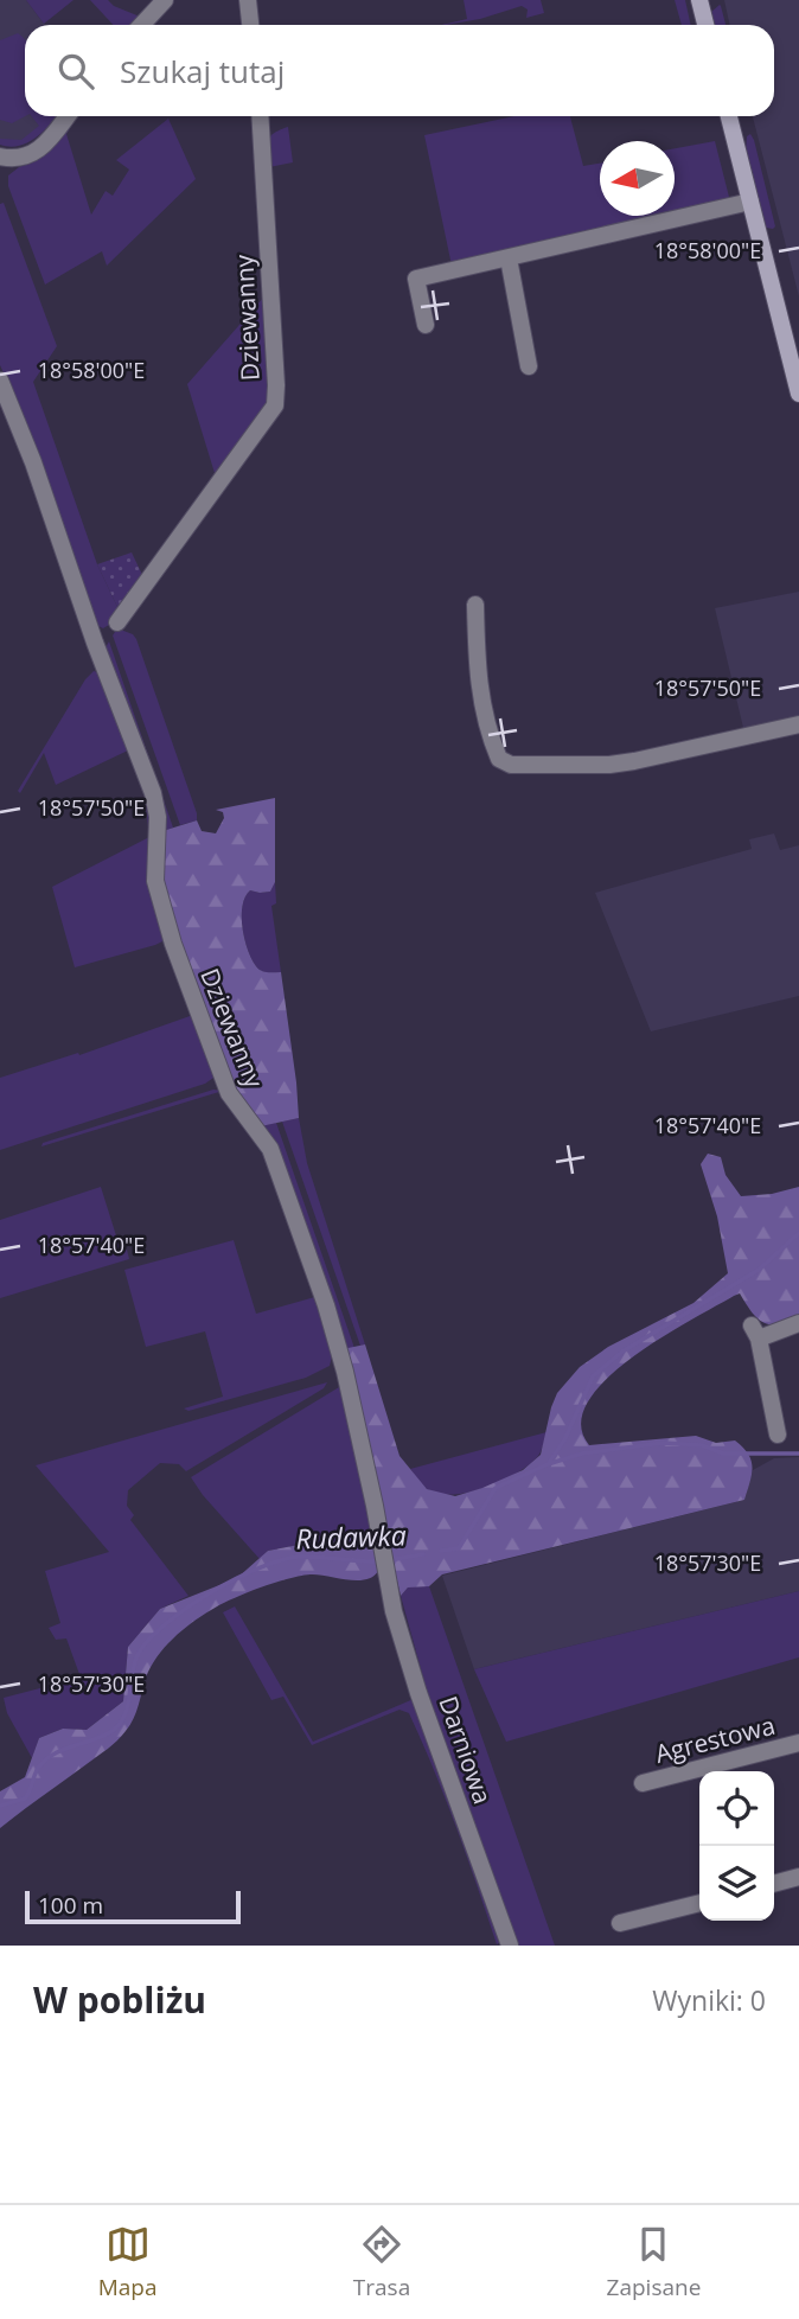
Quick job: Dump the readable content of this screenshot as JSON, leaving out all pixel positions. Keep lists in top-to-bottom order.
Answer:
{
  "streets": {
    "street": ["Dziewanny", "Agrestowa", "Darniowa"]
  },
  "crossings": [
    ["Dziewanny", "Darniowa"]
  ],
  "water": ["Rudawka"],
  "scale_bar": "100 m",
  "north": "left",
  "page": {
    "search": "Szukaj tutaj",
    "scale": "100 m",
    "heading": ["W pobliżu", "Wyniki: 0"],
    "nav": ["Mapa", "Trasa", "Zapisane"]
  },
  "coordinates": [
    "18°58'00\"E",
    "18°57'50\"E",
    "18°57'40\"E",
    "18°57'30\"E"
  ]
}
